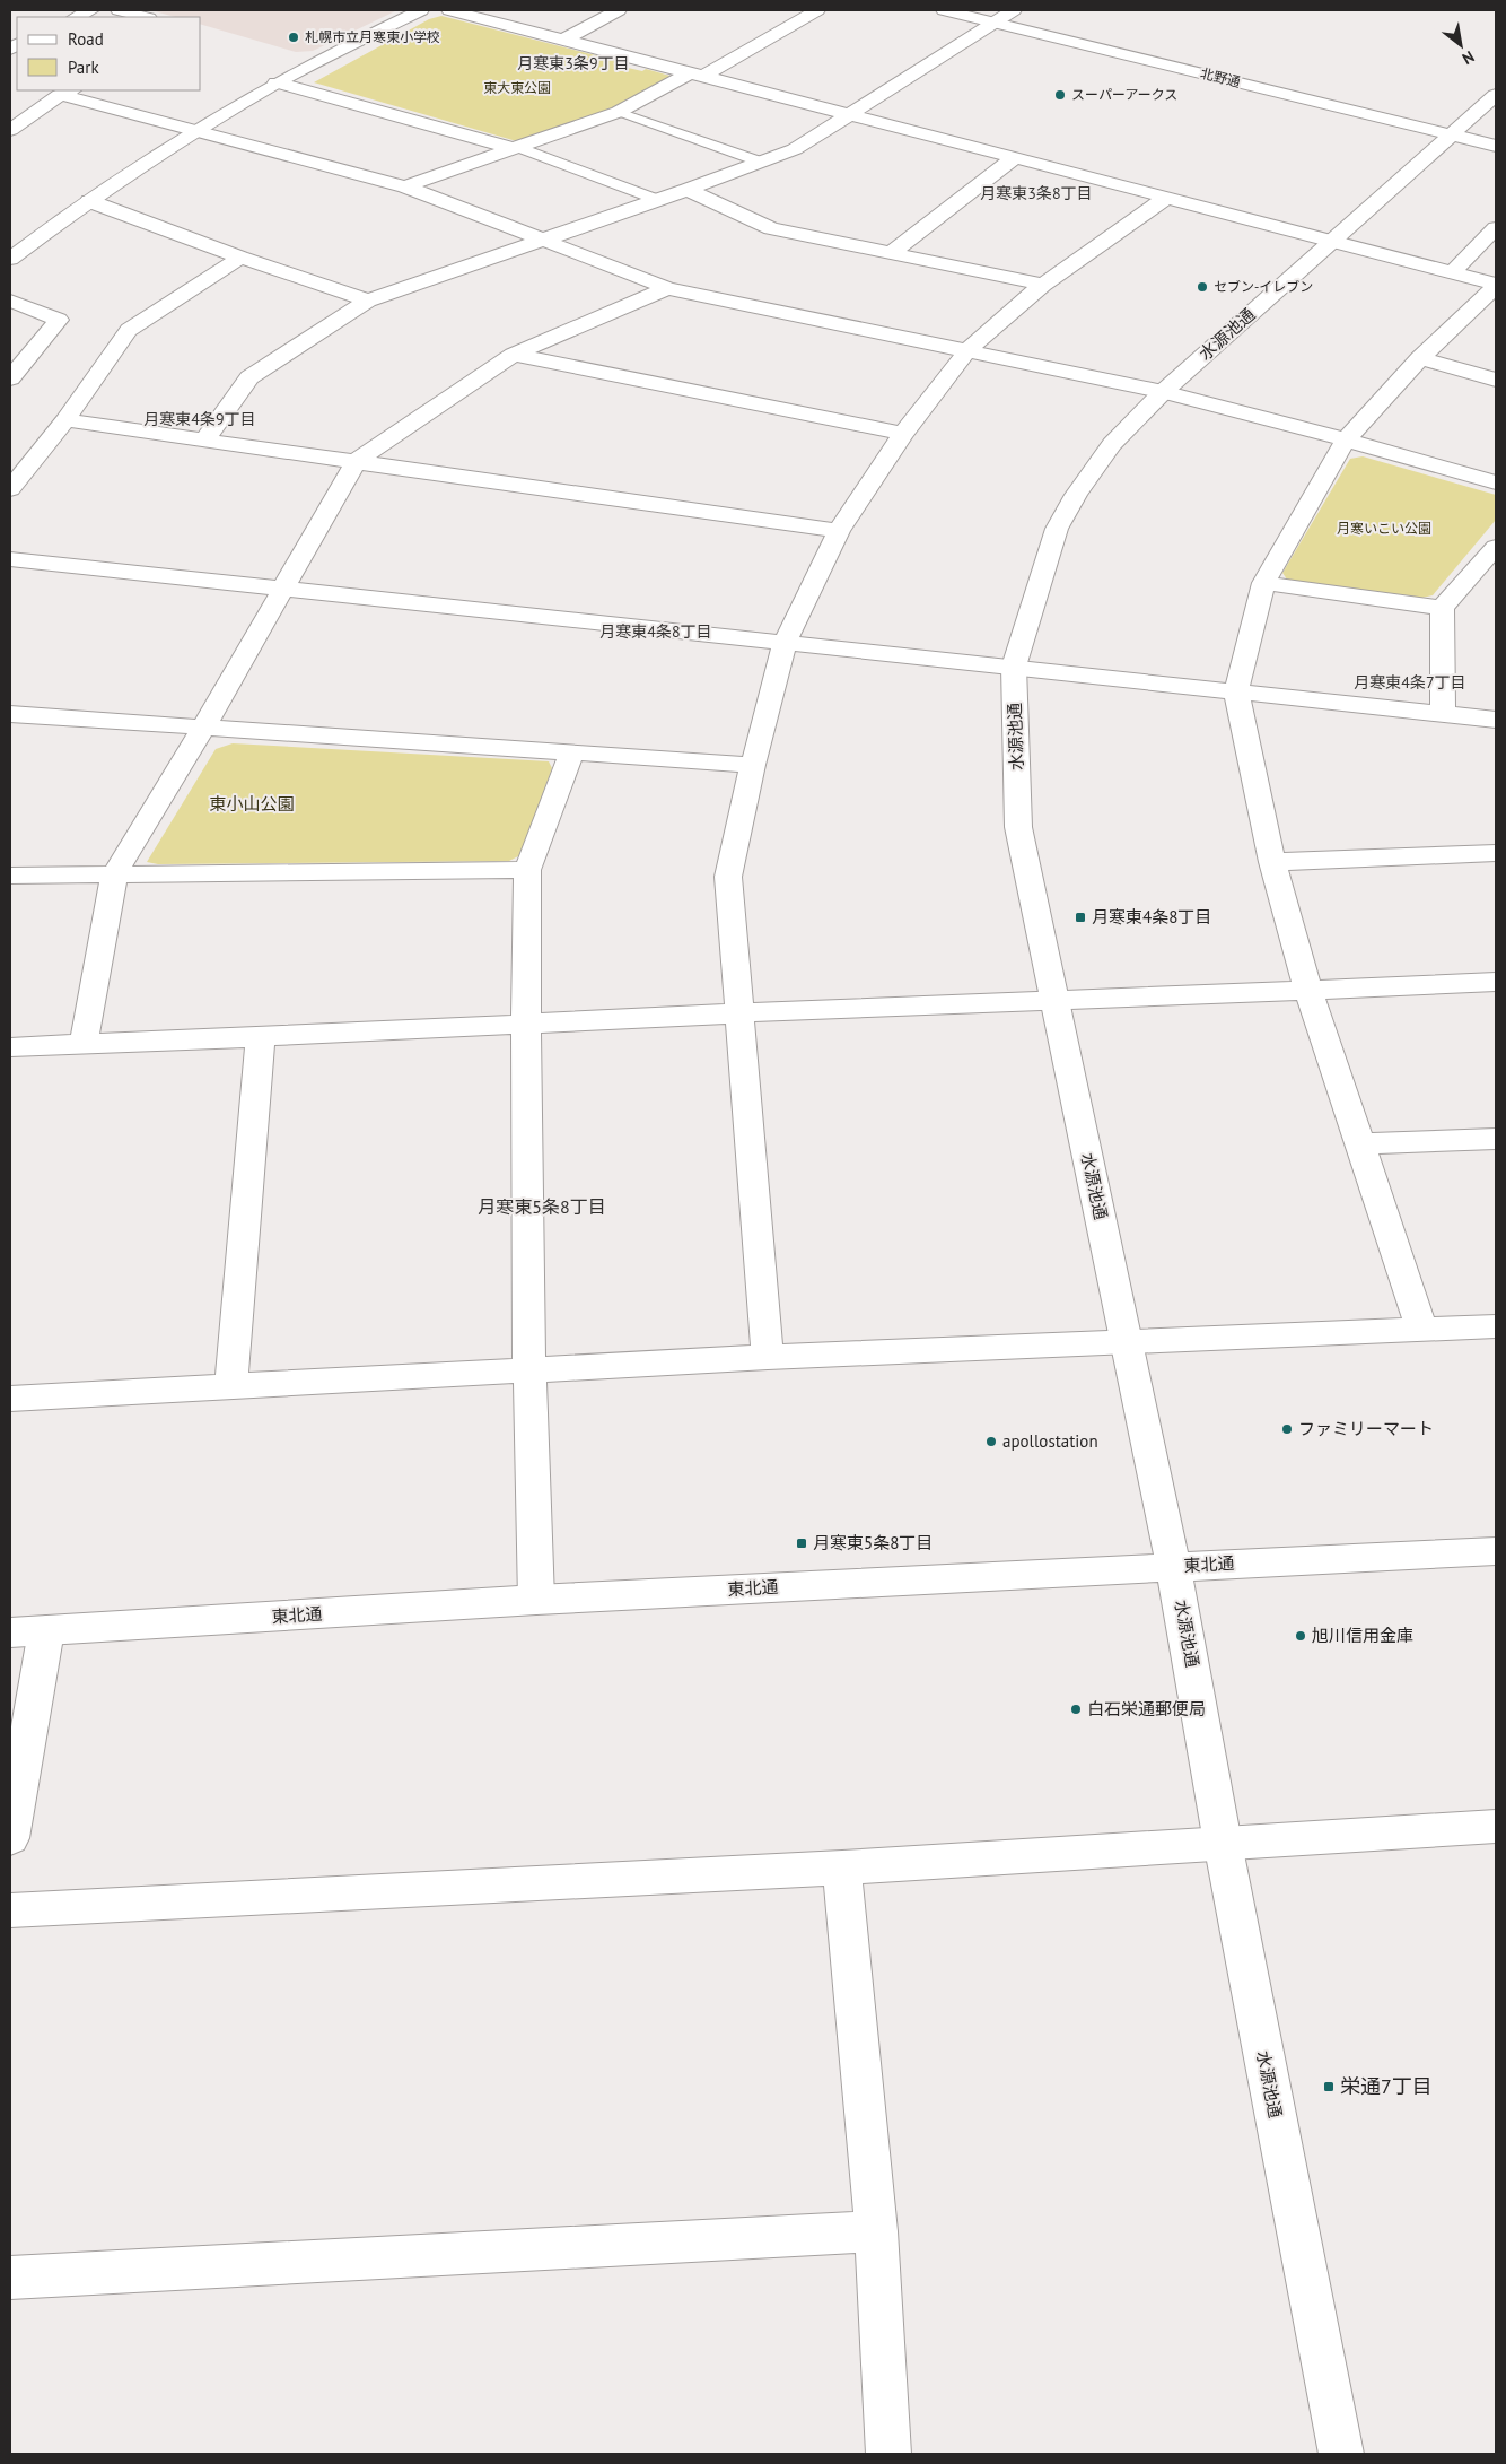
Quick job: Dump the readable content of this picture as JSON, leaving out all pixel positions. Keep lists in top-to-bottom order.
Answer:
{
  "streets": {
    "street": ["北野通", "水源池通", "東北通"]
  },
  "crossings": [
    ["北野通", "水源池通"],
    ["水源池通", "東北通"]
  ],
  "districts": [
    "月寒東3条9丁目",
    "月寒東3条8丁目",
    "月寒東4条9丁目",
    "月寒東4条8丁目",
    "月寒東4条7丁目",
    "月寒東5条8丁目"
  ],
  "parks": ["東大東公園", "月寒いこい公園", "東小山公園"],
  "places": {
    "other": [
      "札幌市立月寒東小学校",
      "スーパーアークス",
      "セブン-イレブン",
      "ファミリーマート",
      "apollostation",
      "旭川信用金庫",
      "白石栄通郵便局"
    ],
    "transit": ["月寒東4条8丁目", "月寒東5条8丁目", "栄通7丁目"]
  },
  "legend": ["Road", "Park"],
  "north": "bottom right"
}
